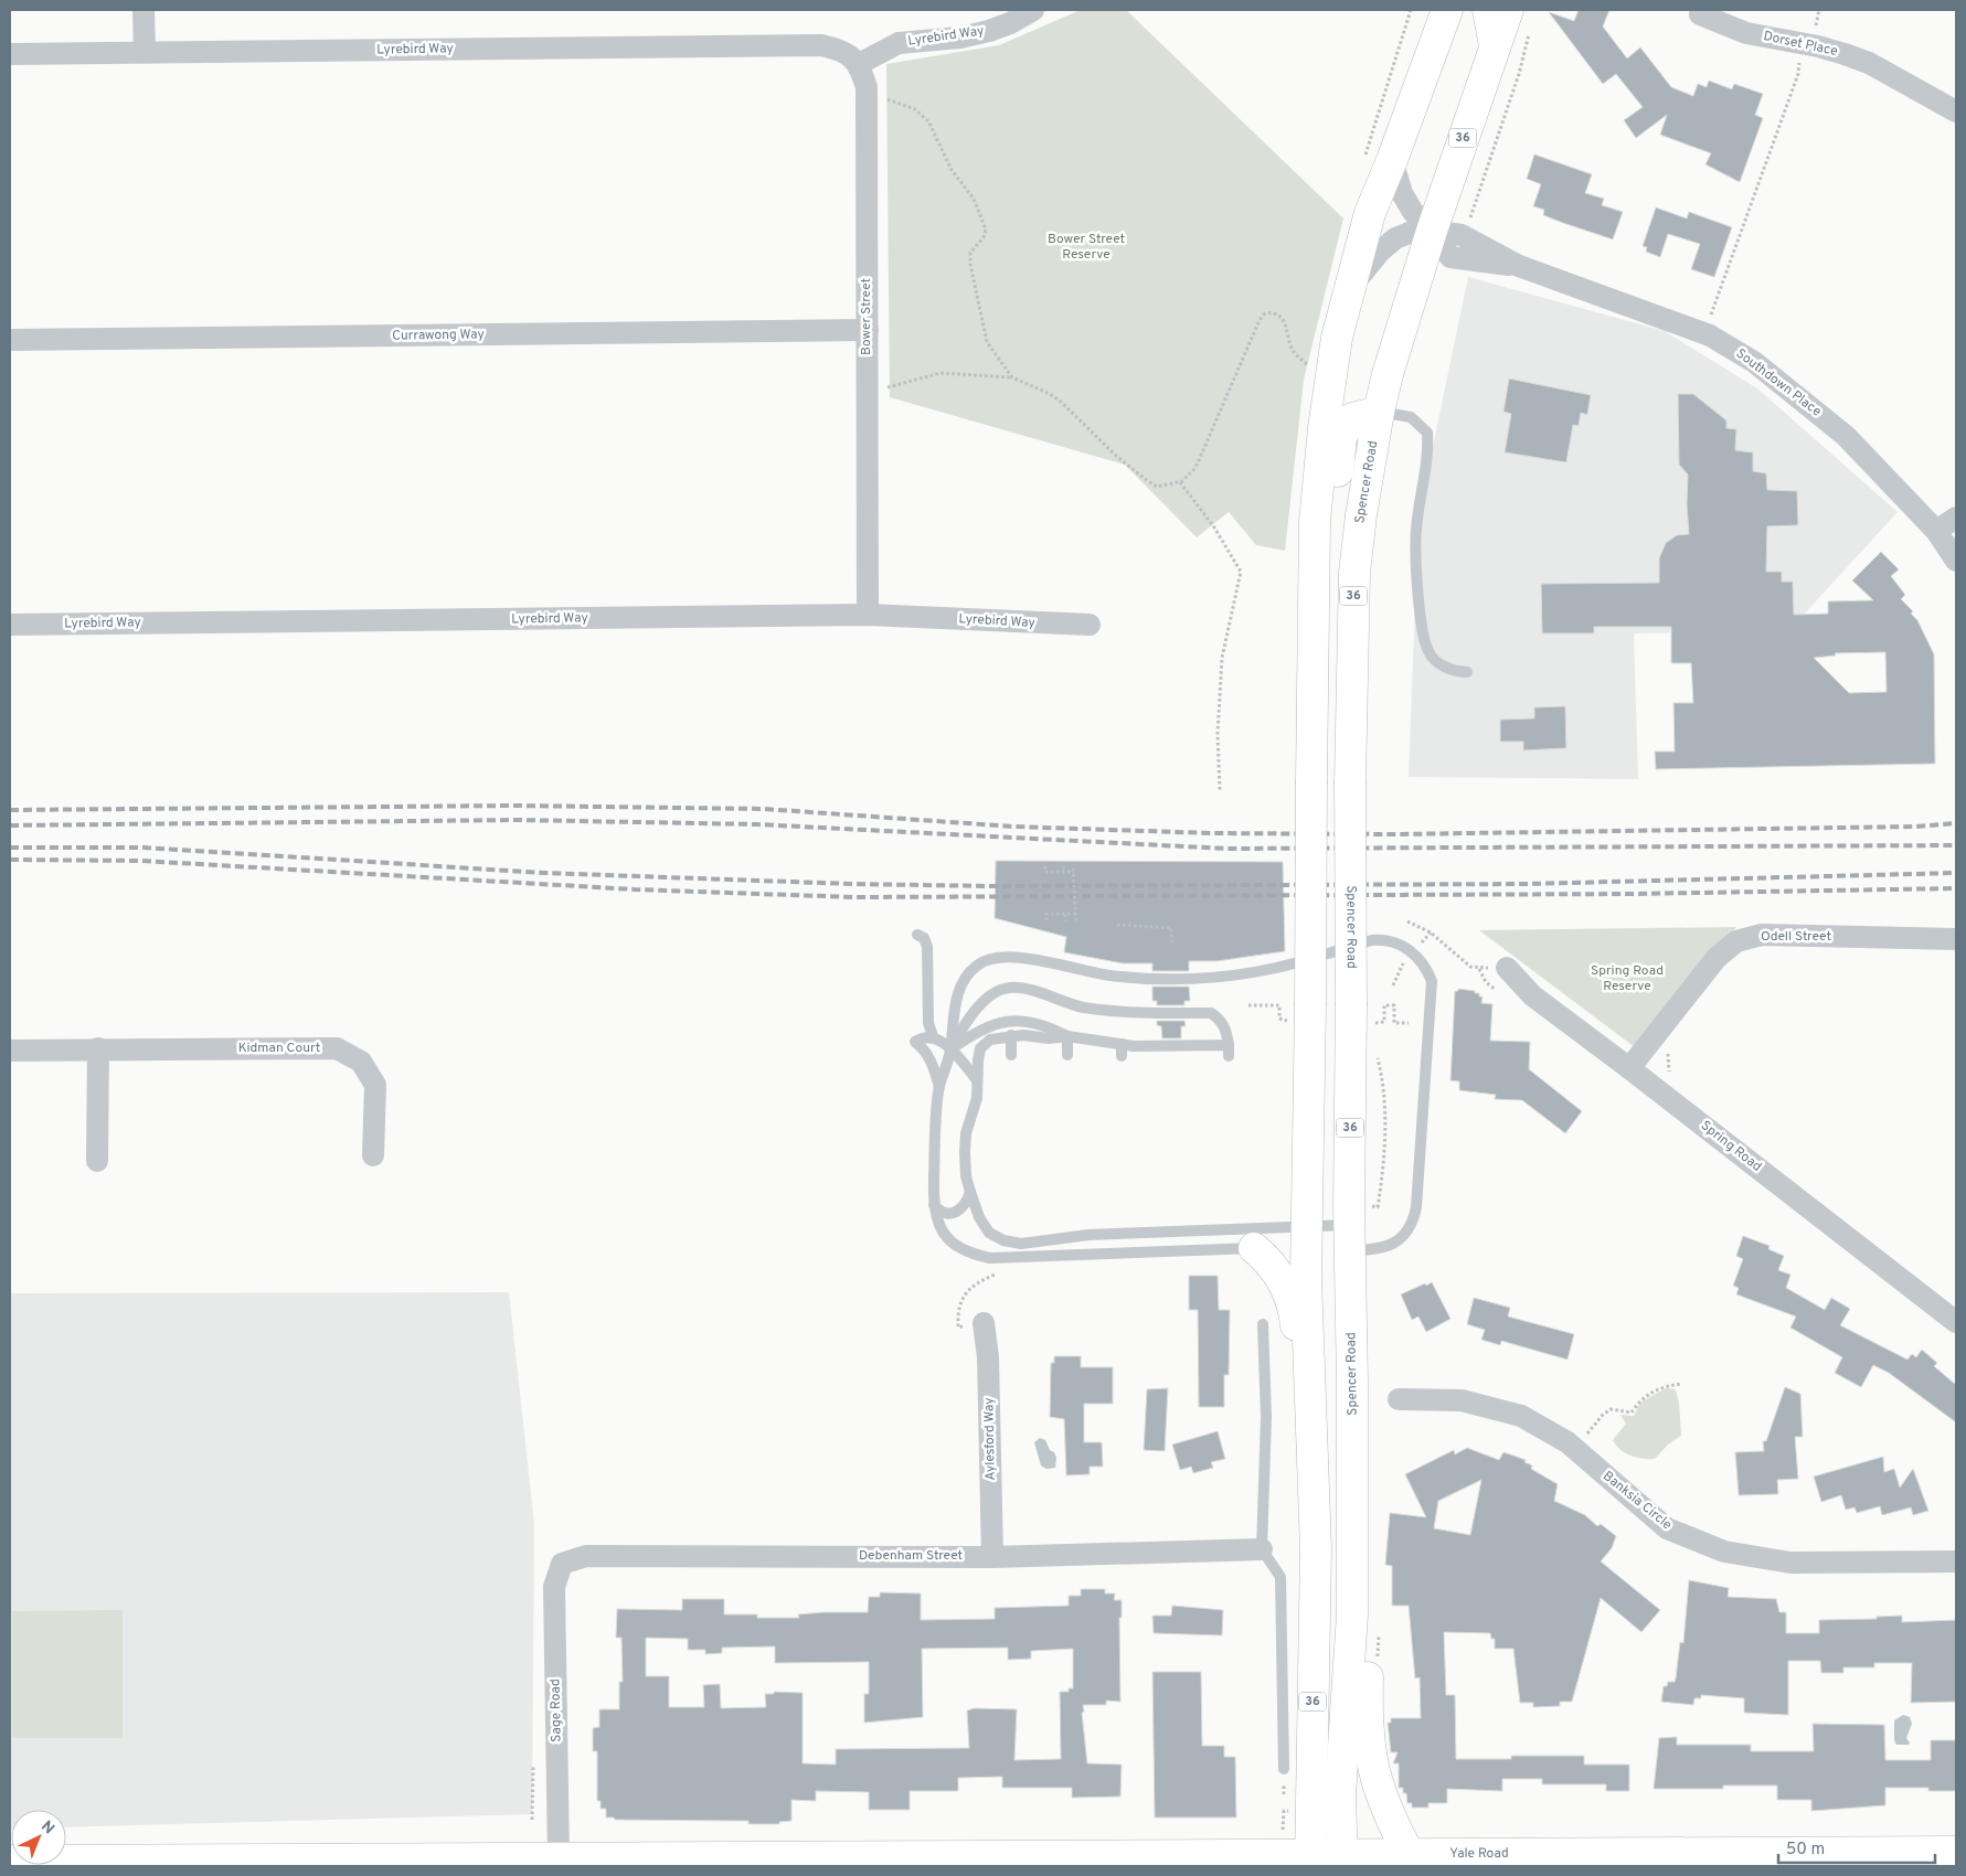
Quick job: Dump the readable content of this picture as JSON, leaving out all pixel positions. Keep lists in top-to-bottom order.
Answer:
{
  "streets": {
    "main road": ["36", "Spencer Road", "Yale Road"],
    "street": [
      "Lyrebird Way",
      "Dorset Place",
      "Bower Street",
      "Currawong Way",
      "Southdown Place",
      "Odell Street",
      "Kidman Court",
      "Spring Road",
      "Aylesford Way",
      "Banksia Circle",
      "Debenham Street",
      "Sage Road"
    ]
  },
  "crossings": [
    ["Lyrebird Way", "Bower Street"],
    ["36", "Southdown Place"],
    ["36", "Yale Road"],
    ["Bower Street", "Currawong Way"],
    ["Southdown Place", "Spencer Road"],
    ["Spencer Road", "Yale Road"],
    ["Odell Street", "Spring Road"],
    ["Aylesford Way", "Debenham Street"],
    ["Debenham Street", "Sage Road"],
    ["Sage Road", "Yale Road"]
  ],
  "parks": ["Bower Street Reserve", "Spring Road Reserve"],
  "scale_bar": "50 m",
  "north": "top right"
}
